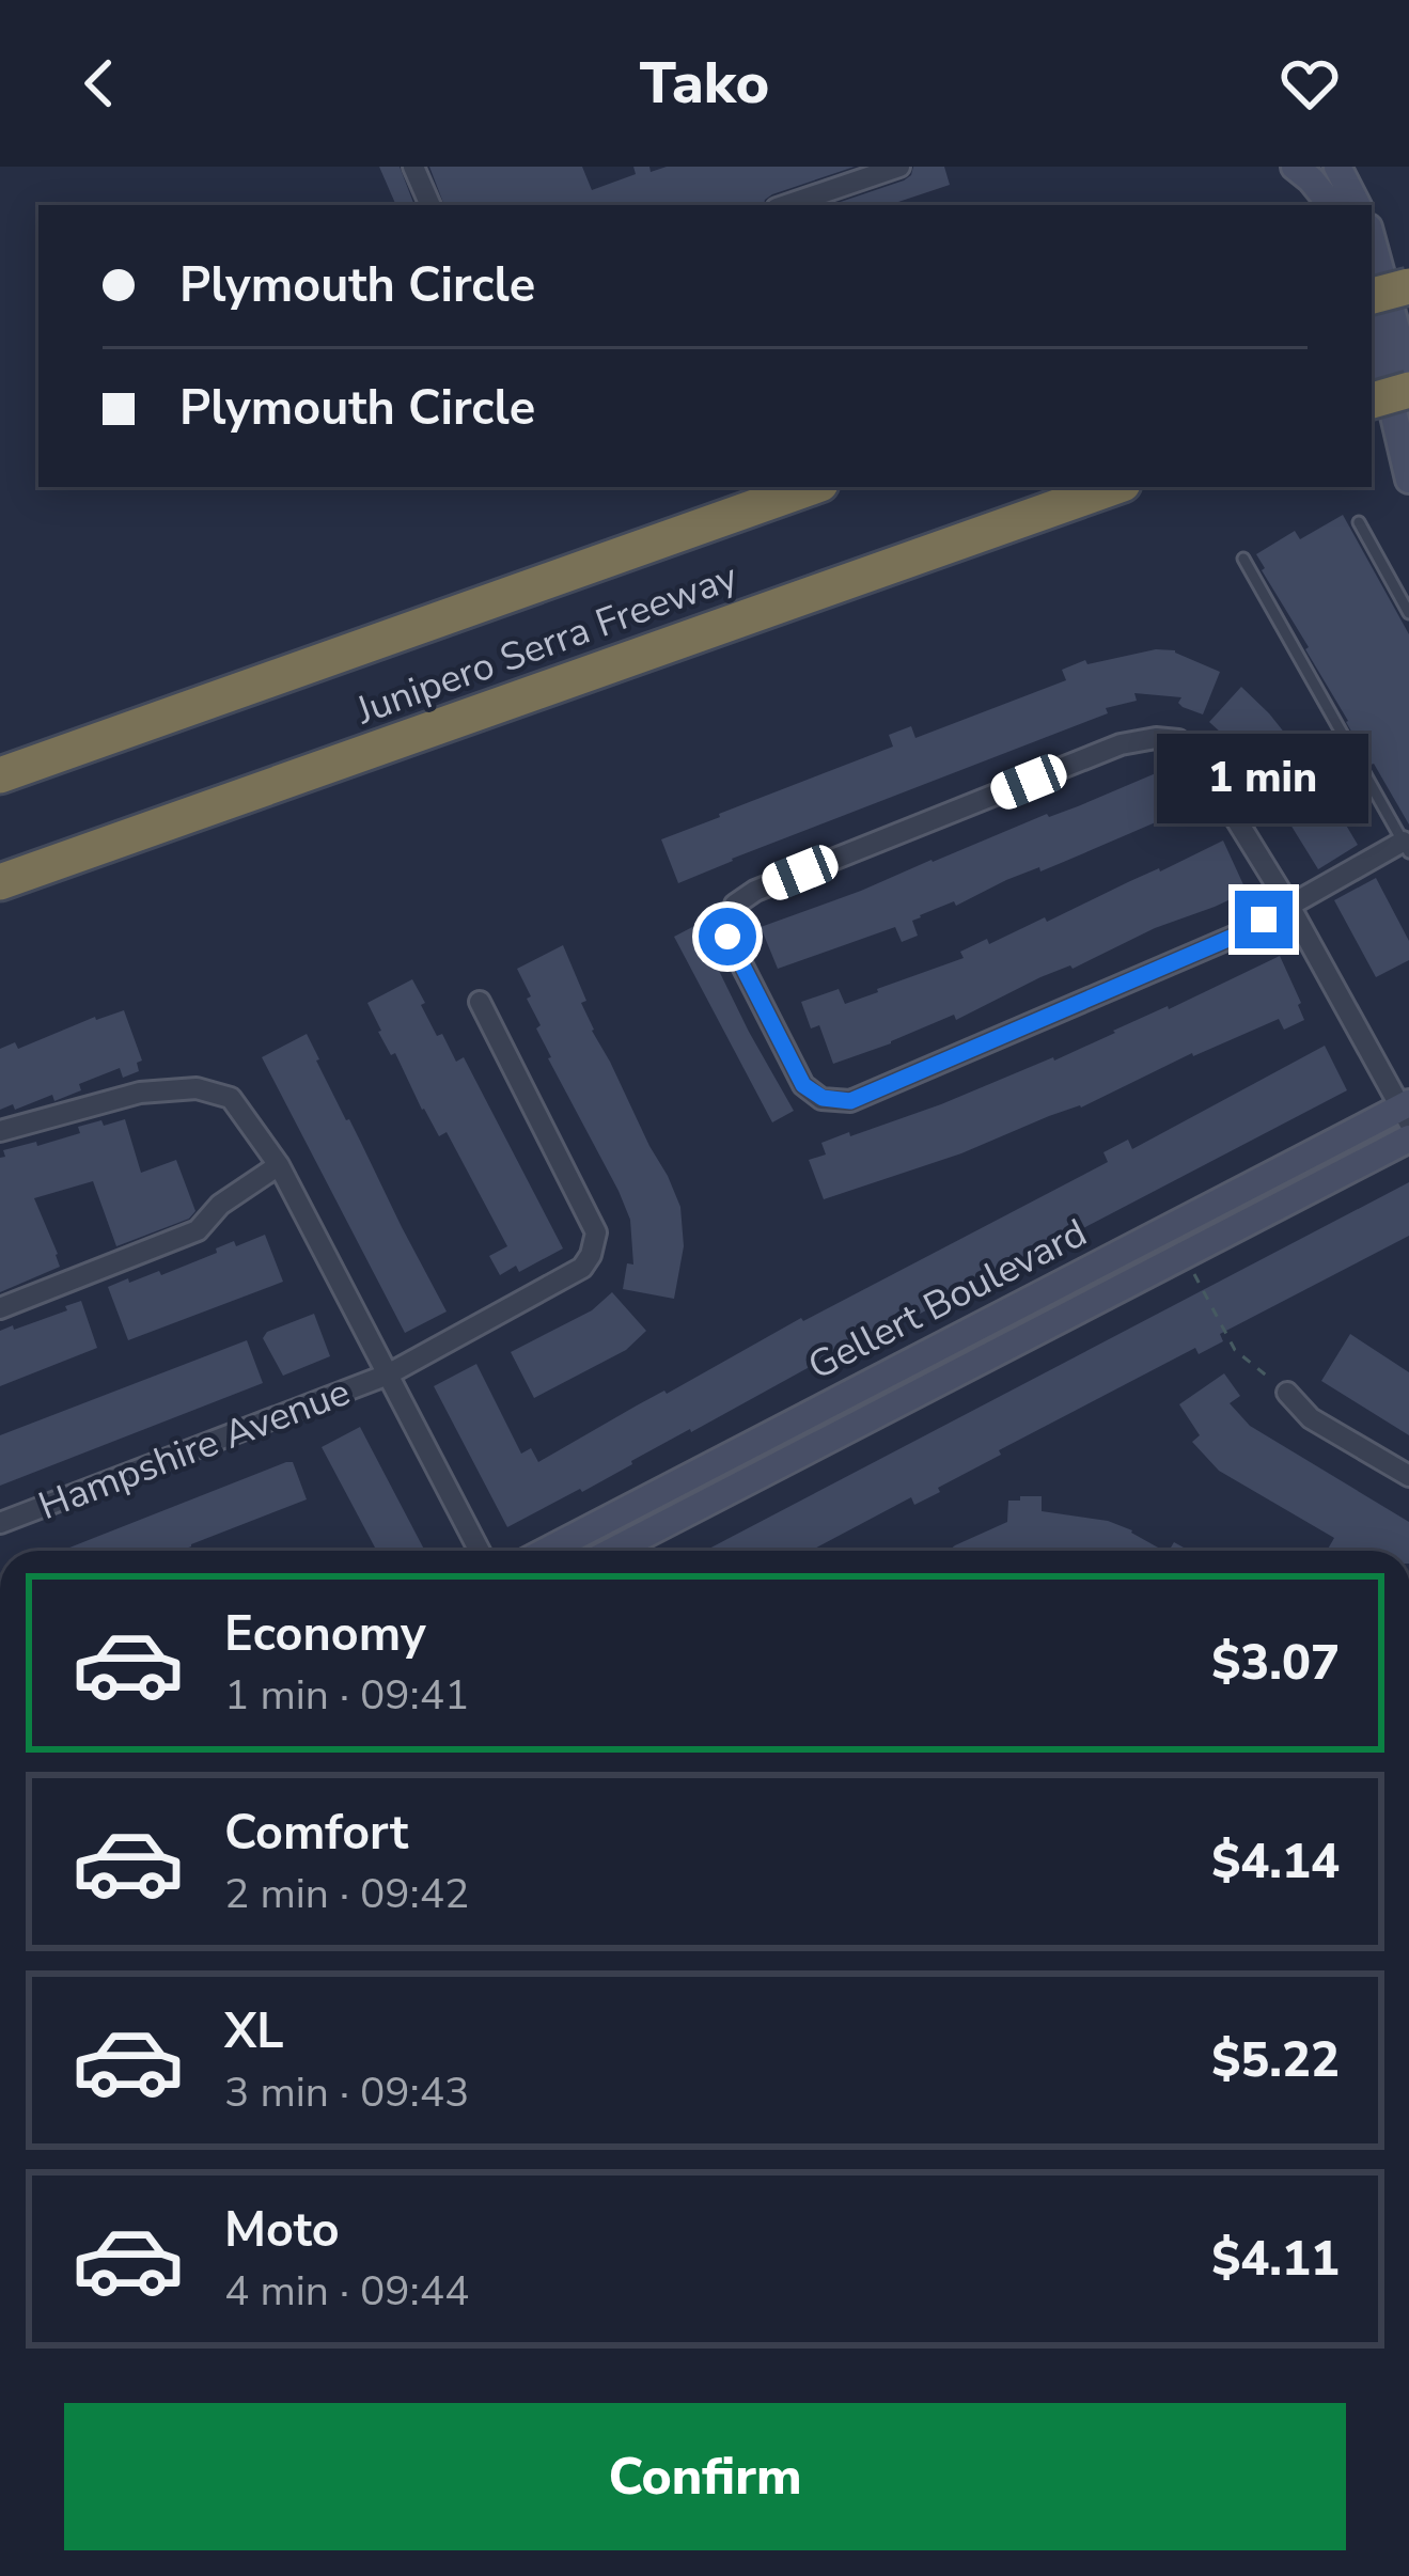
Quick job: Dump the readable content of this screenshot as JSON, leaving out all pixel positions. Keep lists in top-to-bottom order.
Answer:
{
  "streets": {
    "highway": ["Junipero Serra Freeway"],
    "main road": ["Gellert Boulevard"],
    "street": ["Hampshire Avenue"]
  },
  "page": {
    "header": "Tako",
    "banner": ["Plymouth Circle", "Plymouth Circle"],
    "bubble": "1 min",
    "list": [
      {
        "name": "Economy",
        "note": "1 min · 09:41",
        "value": "$3.07"
      },
      {
        "name": "Comfort",
        "note": "2 min · 09:42",
        "value": "$4.14"
      },
      {
        "name": "XL",
        "note": "3 min · 09:43",
        "value": "$5.22"
      },
      {
        "name": "Moto",
        "note": "4 min · 09:44",
        "value": "$4.11"
      }
    ],
    "buttons": "Confirm"
  }
}
